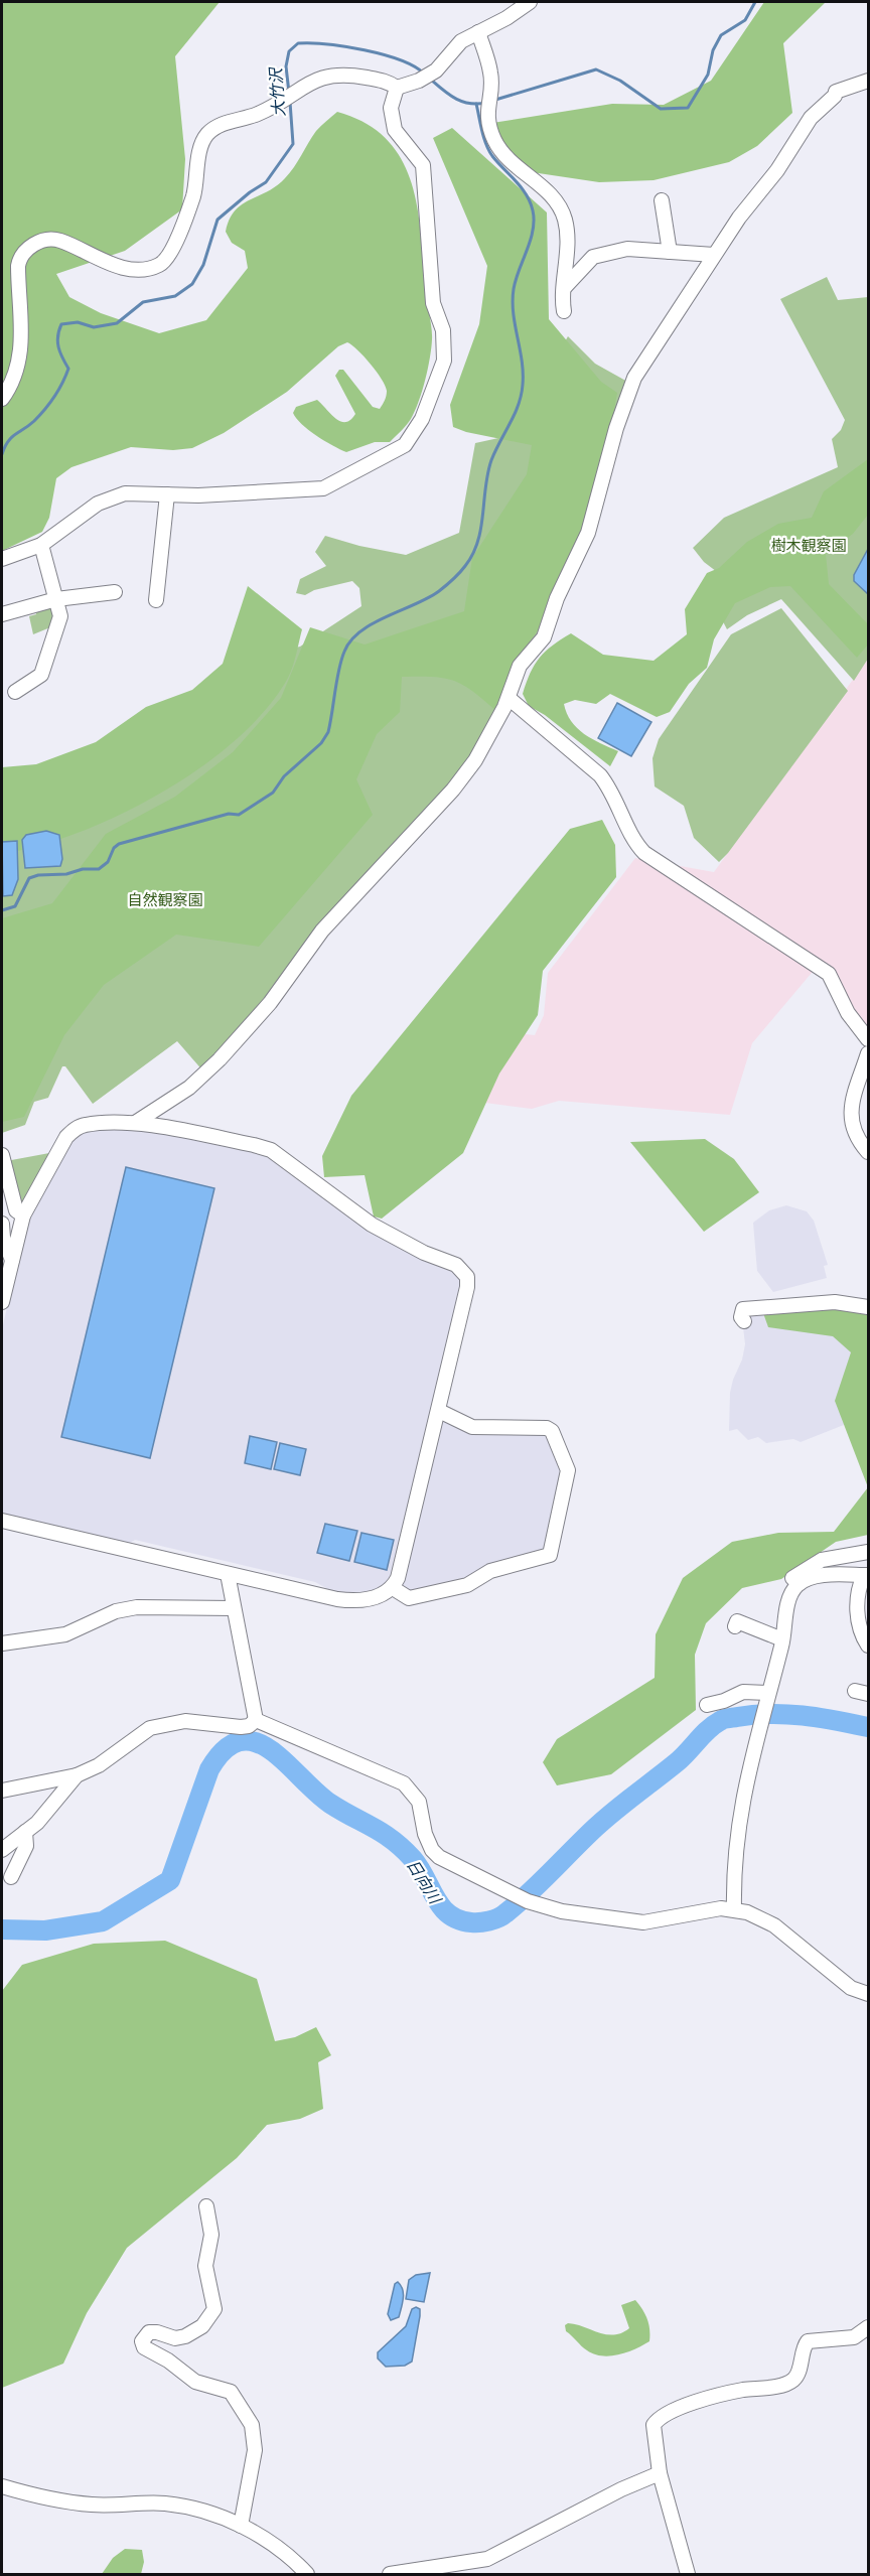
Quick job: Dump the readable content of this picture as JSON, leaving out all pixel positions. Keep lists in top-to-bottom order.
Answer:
{
  "water": ["大竹沢", "日向川"],
  "parks": ["樹木観察園", "自然観察園"]
}
